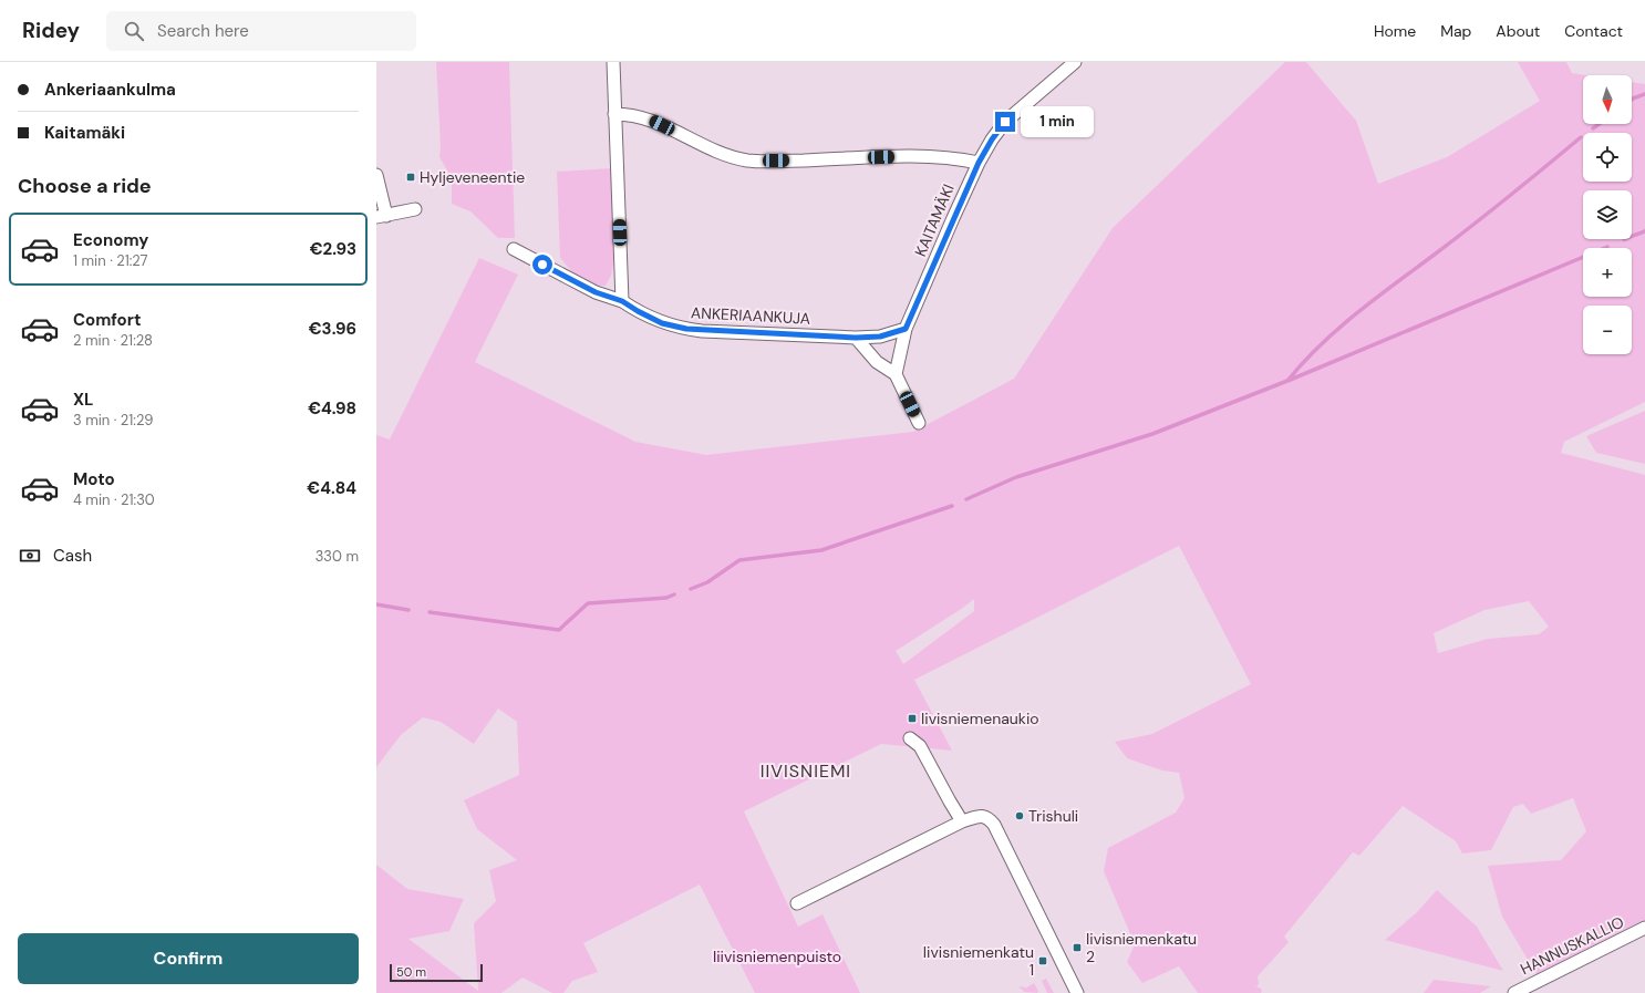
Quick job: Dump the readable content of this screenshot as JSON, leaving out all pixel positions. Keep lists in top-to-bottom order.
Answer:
{
  "streets": {
    "street": ["KAITAMÄKI", "ANKERIAANKUJA", "HANNUSKALLIO"]
  },
  "crossings": [
    ["KAITAMÄKI", "ANKERIAANKUJA"]
  ],
  "districts": ["IIVISNIEMI"],
  "parks": ["Iiivisniemenpuisto"],
  "places": {
    "transit": [
      "Hyljeveneentie",
      "Iivisniemenaukio",
      "Iivisniemenkatu 2",
      "Iivisniemenkatu 1"
    ],
    "other": ["Trishuli"]
  },
  "scale_bar": "50 m",
  "north": "bottom",
  "page": {
    "header": "Ridey",
    "search": "Search here",
    "nav": [
      "Home",
      "Map",
      "About",
      "Contact"
    ],
    "banner": ["Ankeriaankulma", "Kaitamäki"],
    "map_buttons": ["+", "−"],
    "bubble": "1 min",
    "heading": "Choose a ride",
    "list": [
      {
        "name": "Economy",
        "note": "1 min · 21:27",
        "value": "€2.93"
      },
      {
        "name": "Comfort",
        "note": "2 min · 21:28",
        "value": "€3.96"
      },
      {
        "name": "XL",
        "note": "3 min · 21:29",
        "value": "€4.98"
      },
      {
        "name": "Moto",
        "note": "4 min · 21:30",
        "value": "€4.84"
      }
    ],
    "pay": ["Cash", "330 m"],
    "buttons": "Confirm",
    "scale": "50 m"
  }
}
